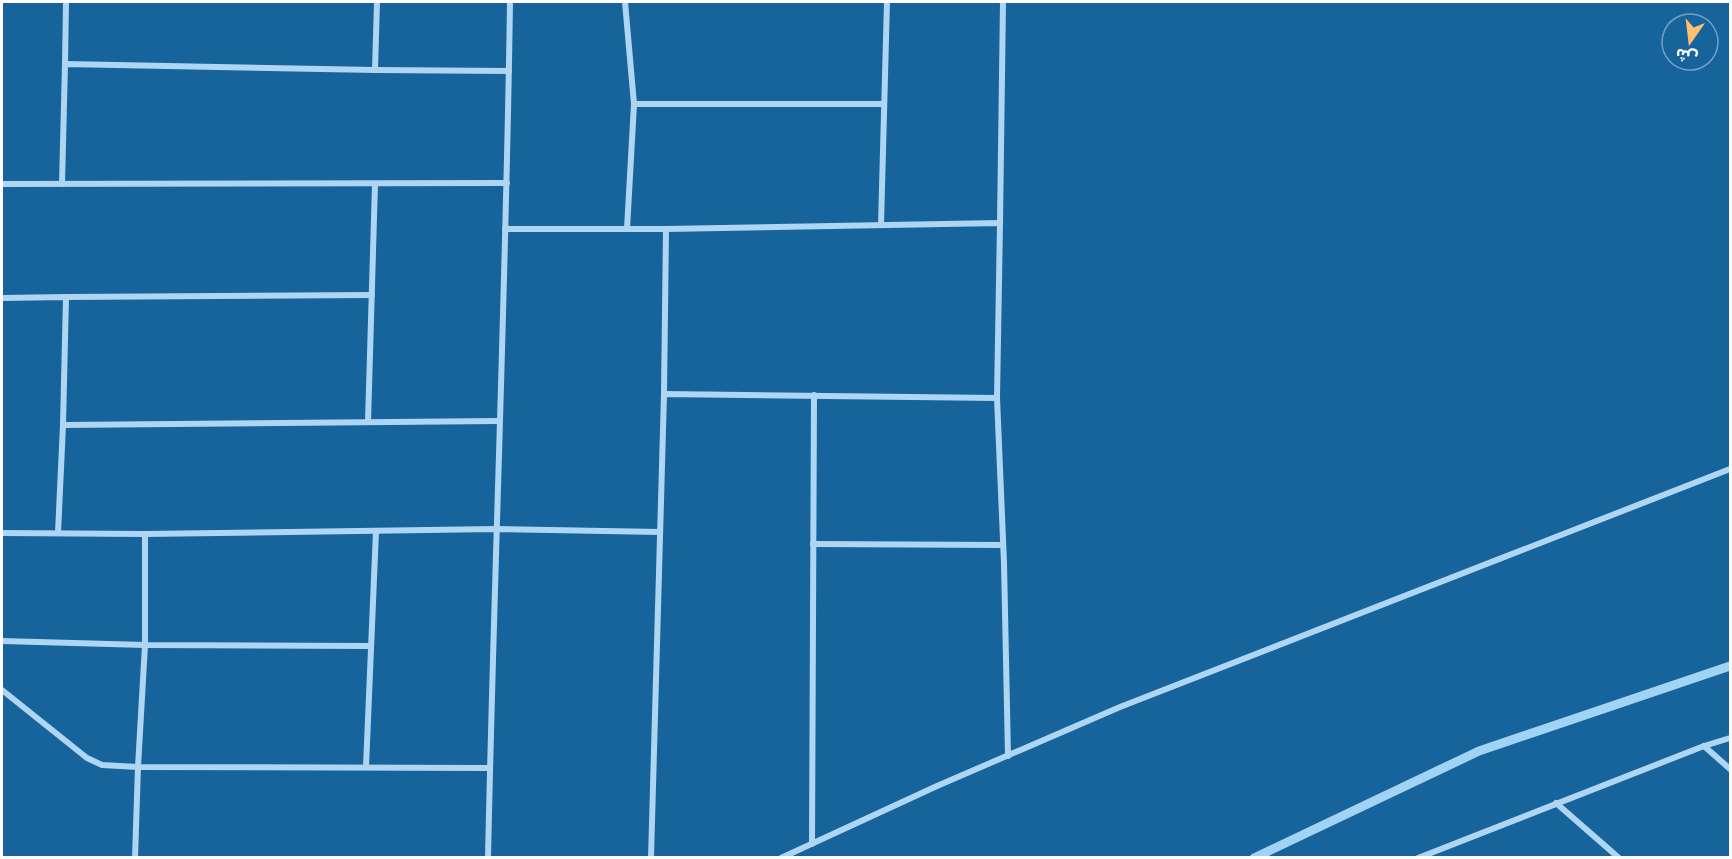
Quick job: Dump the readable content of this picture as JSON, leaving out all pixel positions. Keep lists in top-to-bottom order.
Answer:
{
  "north": "bottom"
}
